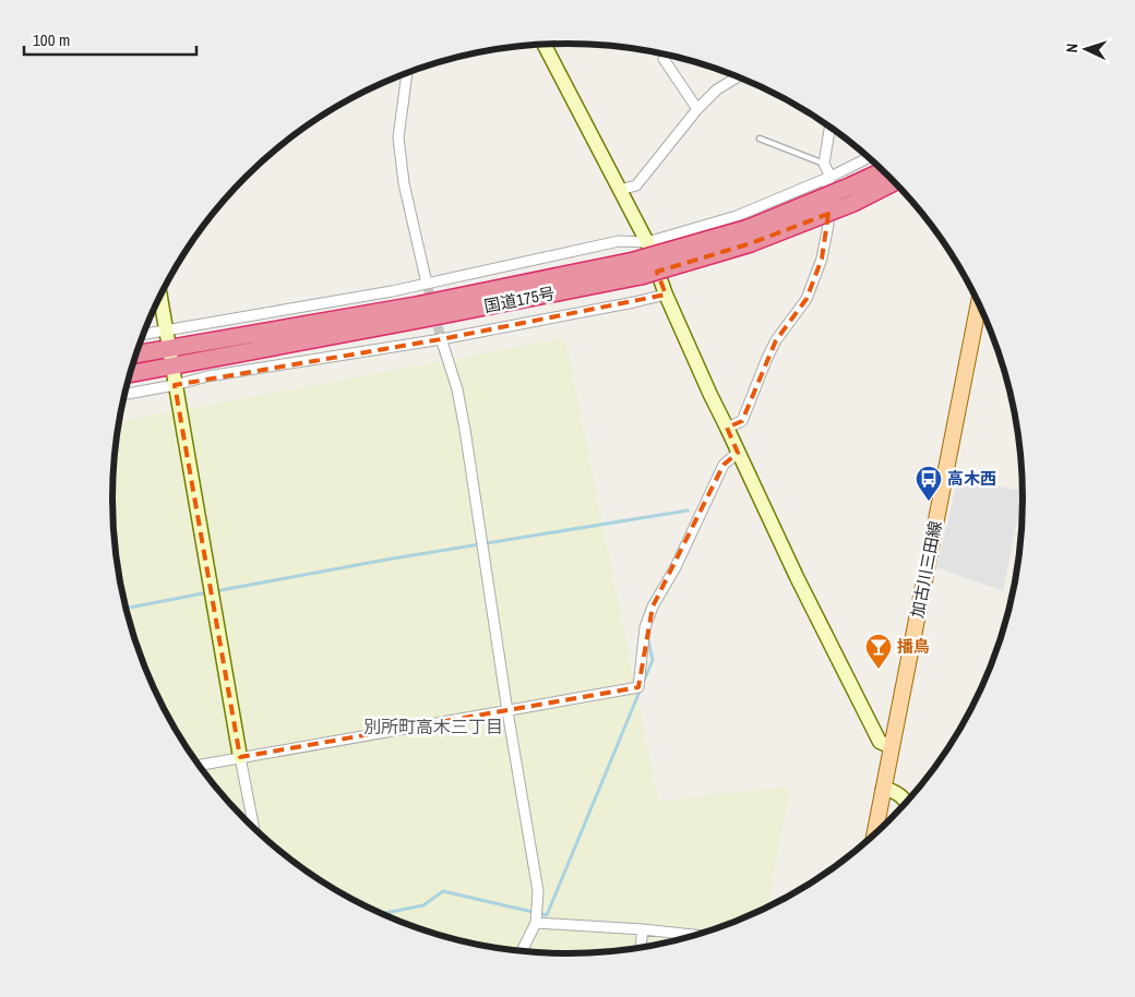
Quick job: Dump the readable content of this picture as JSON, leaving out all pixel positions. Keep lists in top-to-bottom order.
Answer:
{
  "streets": {
    "highway": ["国道175号"],
    "main road": ["加古川三田線"]
  },
  "districts": ["別所町高木三丁目"],
  "places": {
    "bus stop": ["高木西"],
    "bar": ["播鳥"]
  },
  "scale_bar": "100 m",
  "north": "left"
}
